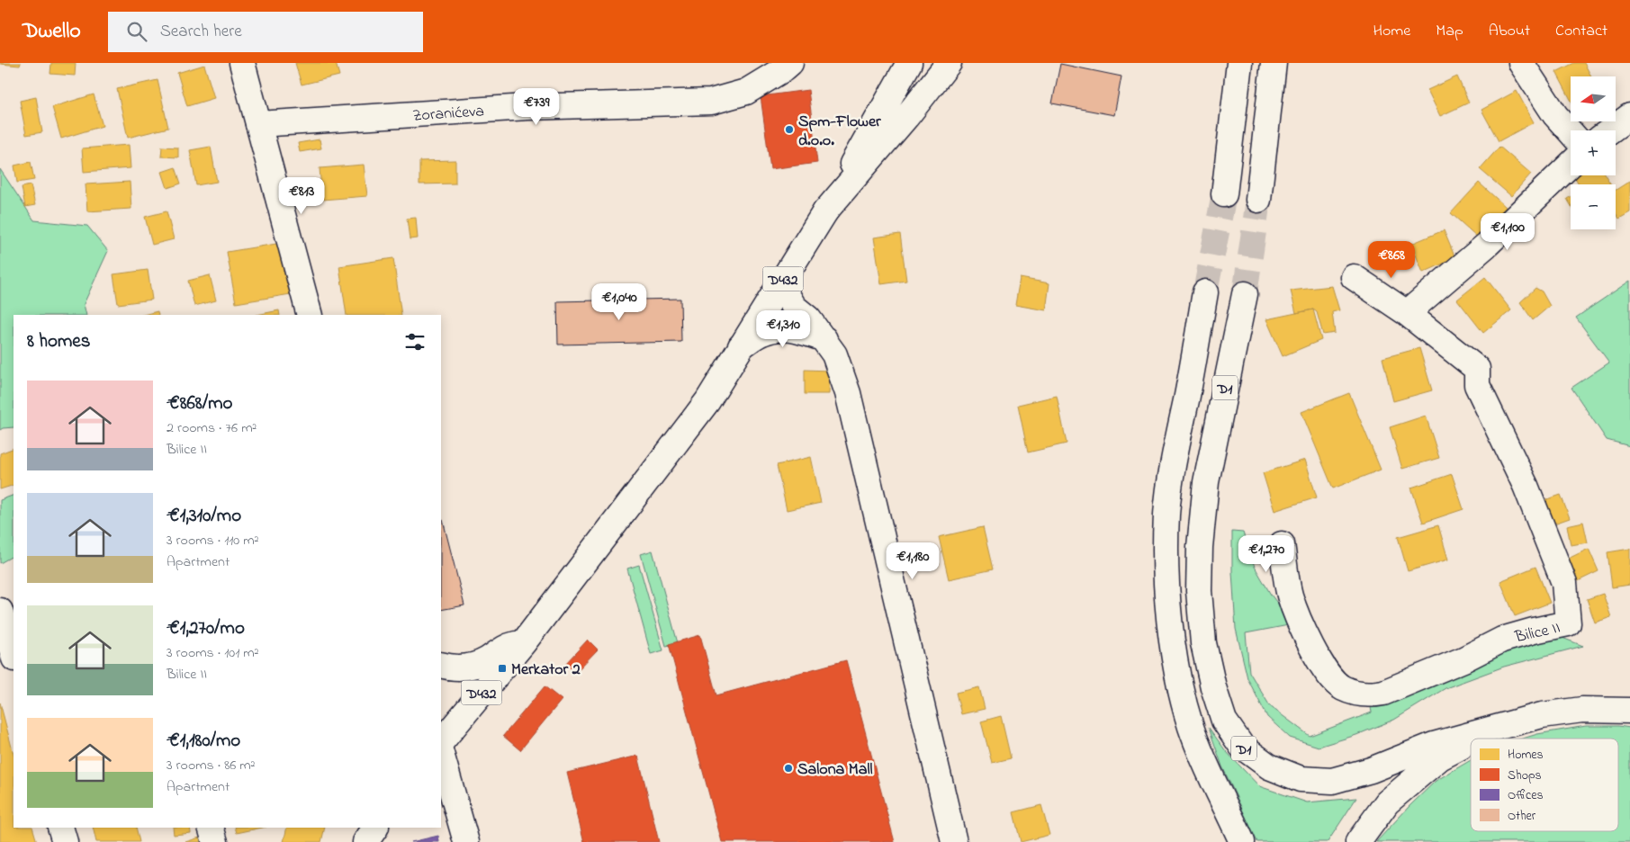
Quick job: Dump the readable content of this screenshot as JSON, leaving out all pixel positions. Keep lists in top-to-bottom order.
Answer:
{
  "streets": {
    "main road": [
      "Zoranićeva",
      "D432",
      "D1",
      "Bilice II"
    ]
  },
  "places": {
    "other": ["Spm-Flower d.o.o.", "Salona Mall"],
    "transit": ["Merkator 2"]
  },
  "legend": [
    "Homes",
    "Shops",
    "Offices",
    "Other"
  ],
  "north": "left",
  "page": {
    "header": "Dwello",
    "search": "Search here",
    "nav": [
      "Home",
      "Map",
      "About",
      "Contact"
    ],
    "map_buttons": ["+", "−"],
    "price": [
      "€739",
      "€813",
      "€1,100",
      "€868",
      "€1,040",
      "€1,310",
      "€1,270",
      "€1,180"
    ],
    "heading": "8 homes",
    "list": [
      {
        "name": "€868/mo",
        "note": "2 rooms · 76 m² · Bilice II"
      },
      {
        "name": "€1,310/mo",
        "note": "3 rooms · 110 m² · Apartment"
      },
      {
        "name": "€1,270/mo",
        "note": "3 rooms · 101 m² · Bilice II"
      },
      {
        "name": "€1,180/mo",
        "note": "3 rooms · 86 m² · Apartment"
      }
    ]
  }
}
